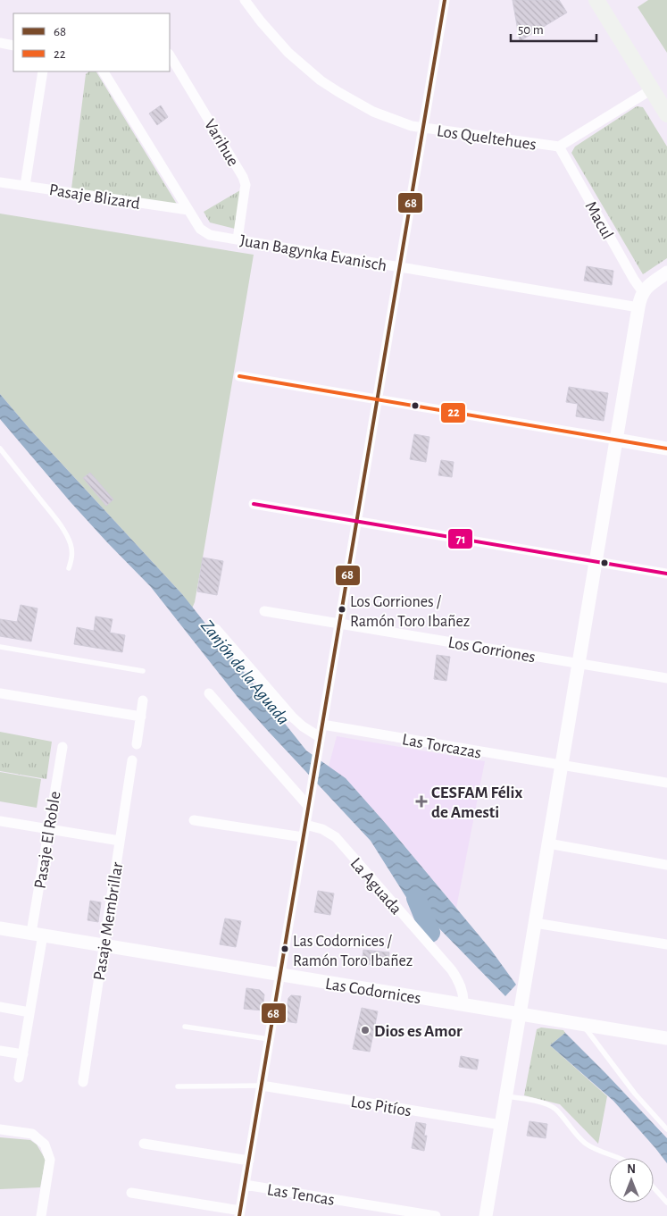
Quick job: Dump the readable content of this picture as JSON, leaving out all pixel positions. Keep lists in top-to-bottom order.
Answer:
{
  "streets": {
    "street": [
      "Los Queltehues",
      "Varihue",
      "Pasaje Blizard",
      "Macul",
      "Juan Bagynka Evanisch",
      "Los Gorriones",
      "Las Torcazas",
      "Pasaje El Roble",
      "La Aguada",
      "Pasaje Membrillar",
      "Las Codornices",
      "Los Pitíos",
      "Las Tencas"
    ]
  },
  "crossings": [
    ["Los Queltehues", "Macul"],
    ["Varihue", "Juan Bagynka Evanisch"],
    ["Pasaje Blizard", "Juan Bagynka Evanisch"],
    ["Pasaje El Roble", "Las Codornices"],
    ["La Aguada", "Las Codornices"],
    ["Pasaje Membrillar", "Las Codornices"]
  ],
  "water": ["Zanjón de la Aguada"],
  "places": {
    "other": ["Los Gorriones / Ramón Toro Ibañez", "Las Codornices / Ramón Toro Ibañez", "Dios es Amor"],
    "health": ["CESFAM Félix de Amesti"]
  },
  "lines": ["transit line 68", "transit line 22", "transit line 71"],
  "legend": ["68", "22"],
  "scale_bar": "50 m",
  "north": "top"
}
